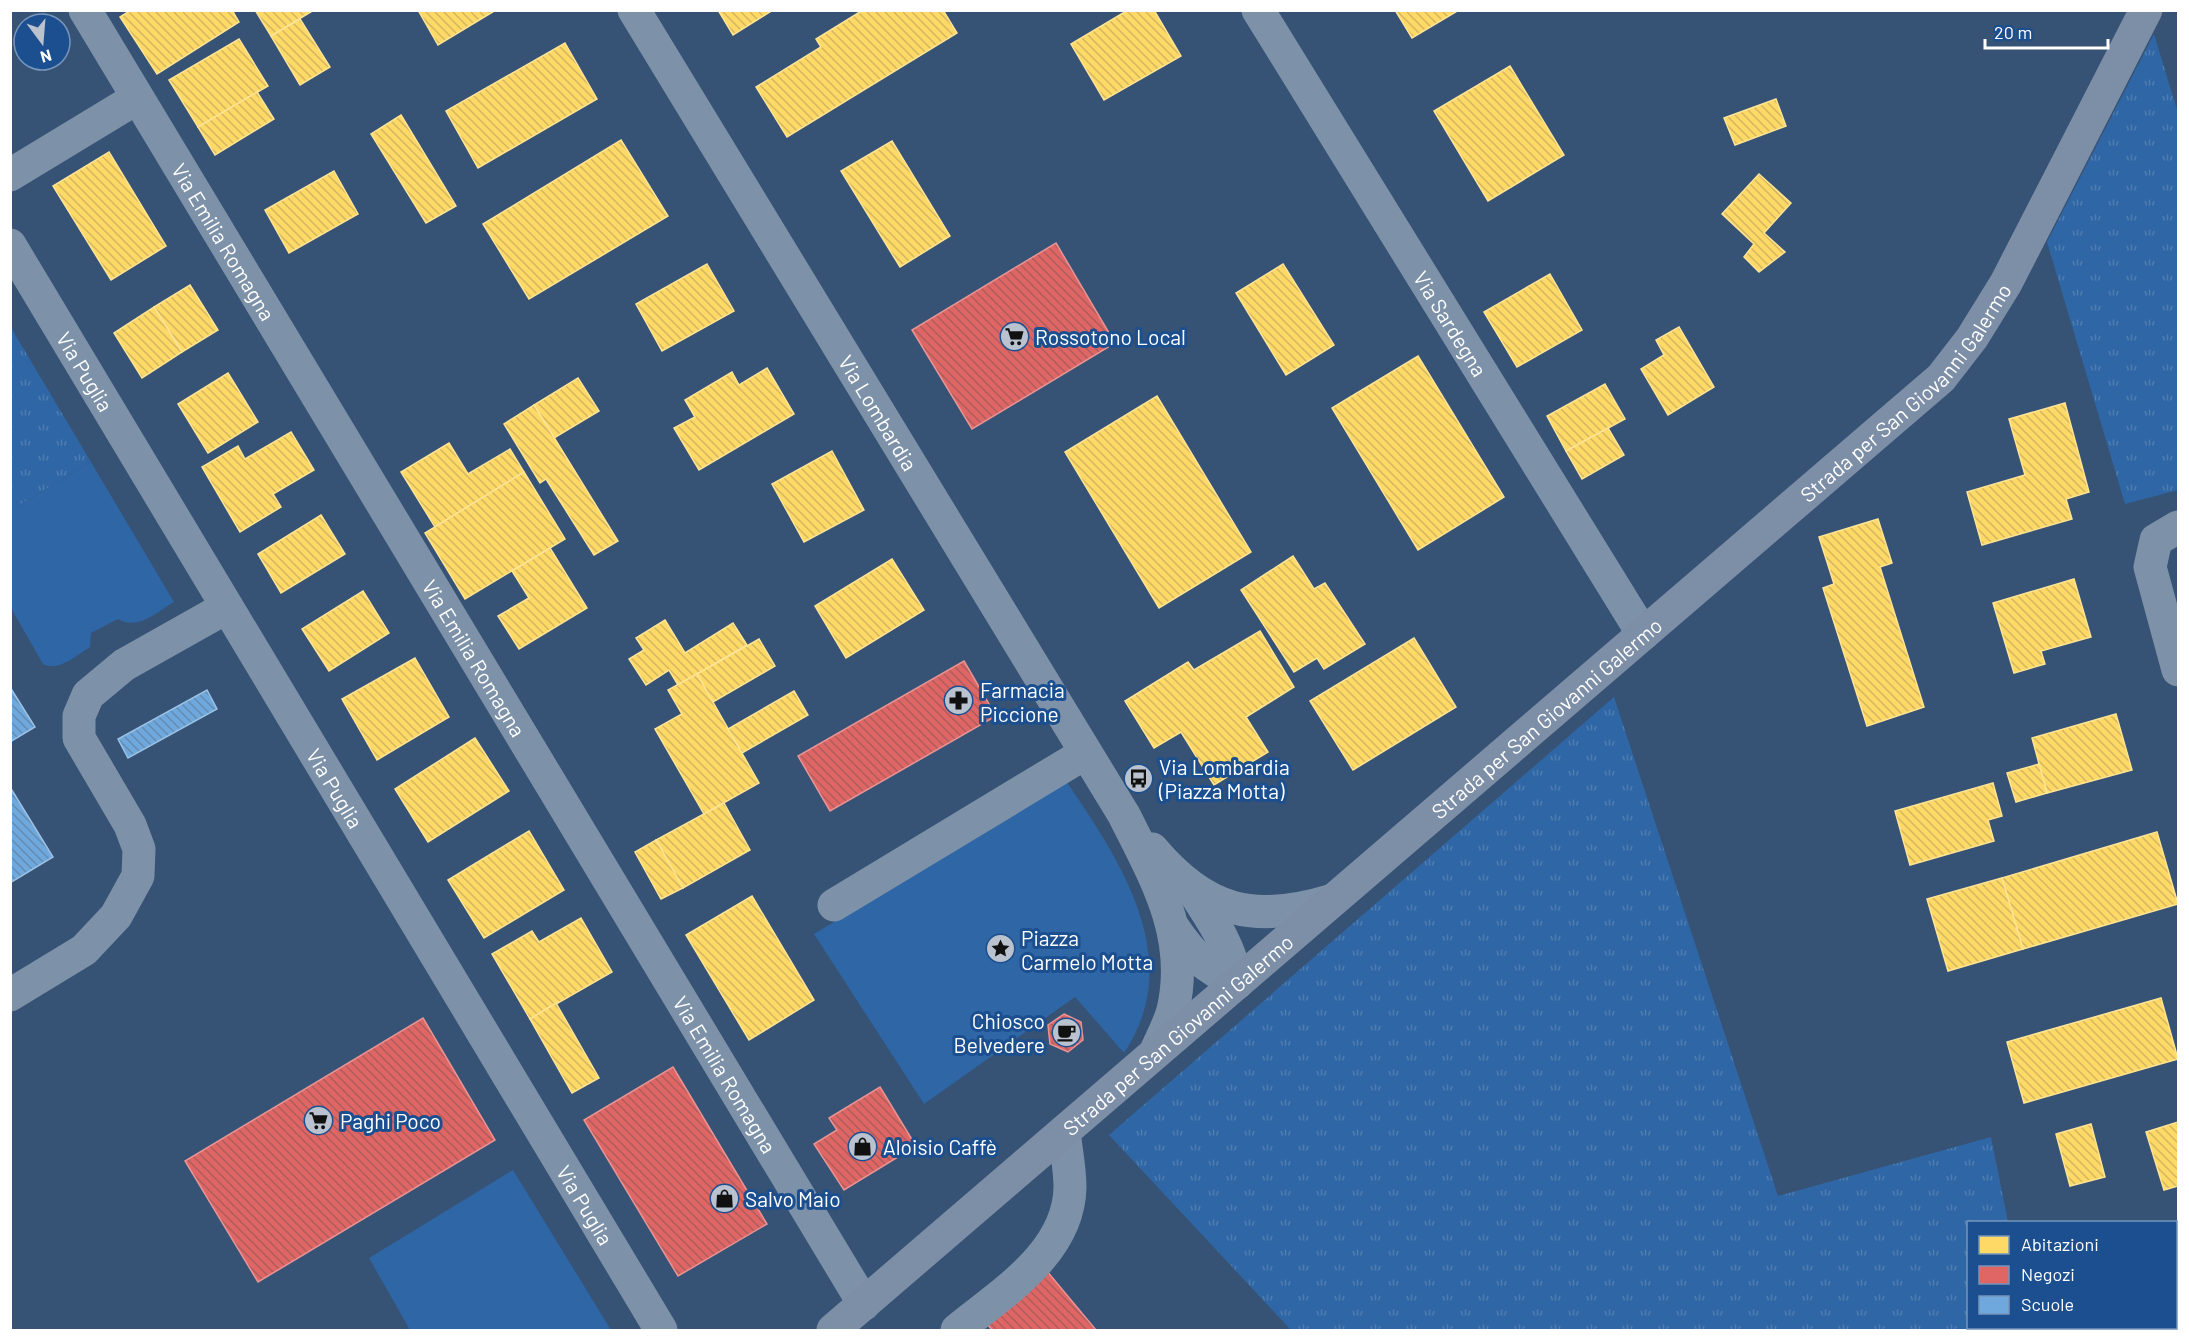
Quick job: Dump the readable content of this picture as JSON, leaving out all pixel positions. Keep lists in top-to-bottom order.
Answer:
{
  "streets": {
    "main road": ["Strada per San Giovanni Galermo"],
    "street": [
      "Via Emilia Romagna",
      "Via Sardegna",
      "Via Puglia",
      "Via Lombardia"
    ]
  },
  "crossings": [
    ["Via Emilia Romagna", "Strada per San Giovanni Galermo"],
    ["Via Sardegna", "Strada per San Giovanni Galermo"]
  ],
  "places": {
    "supermarket": ["Rossotono Local", "Paghi Poco"],
    "pharmacy": ["Farmacia Piccione"],
    "bus stop": ["Via Lombardia (Piazza Motta)"],
    "place": ["Piazza Carmelo Motta"],
    "cafe": ["Chiosco Belvedere"],
    "shop": ["Aloisio Caffè", "Salvo Maio"]
  },
  "legend": ["Abitazioni", "Negozi", "Scuole"],
  "scale_bar": "20 m",
  "north": "bottom"
}
